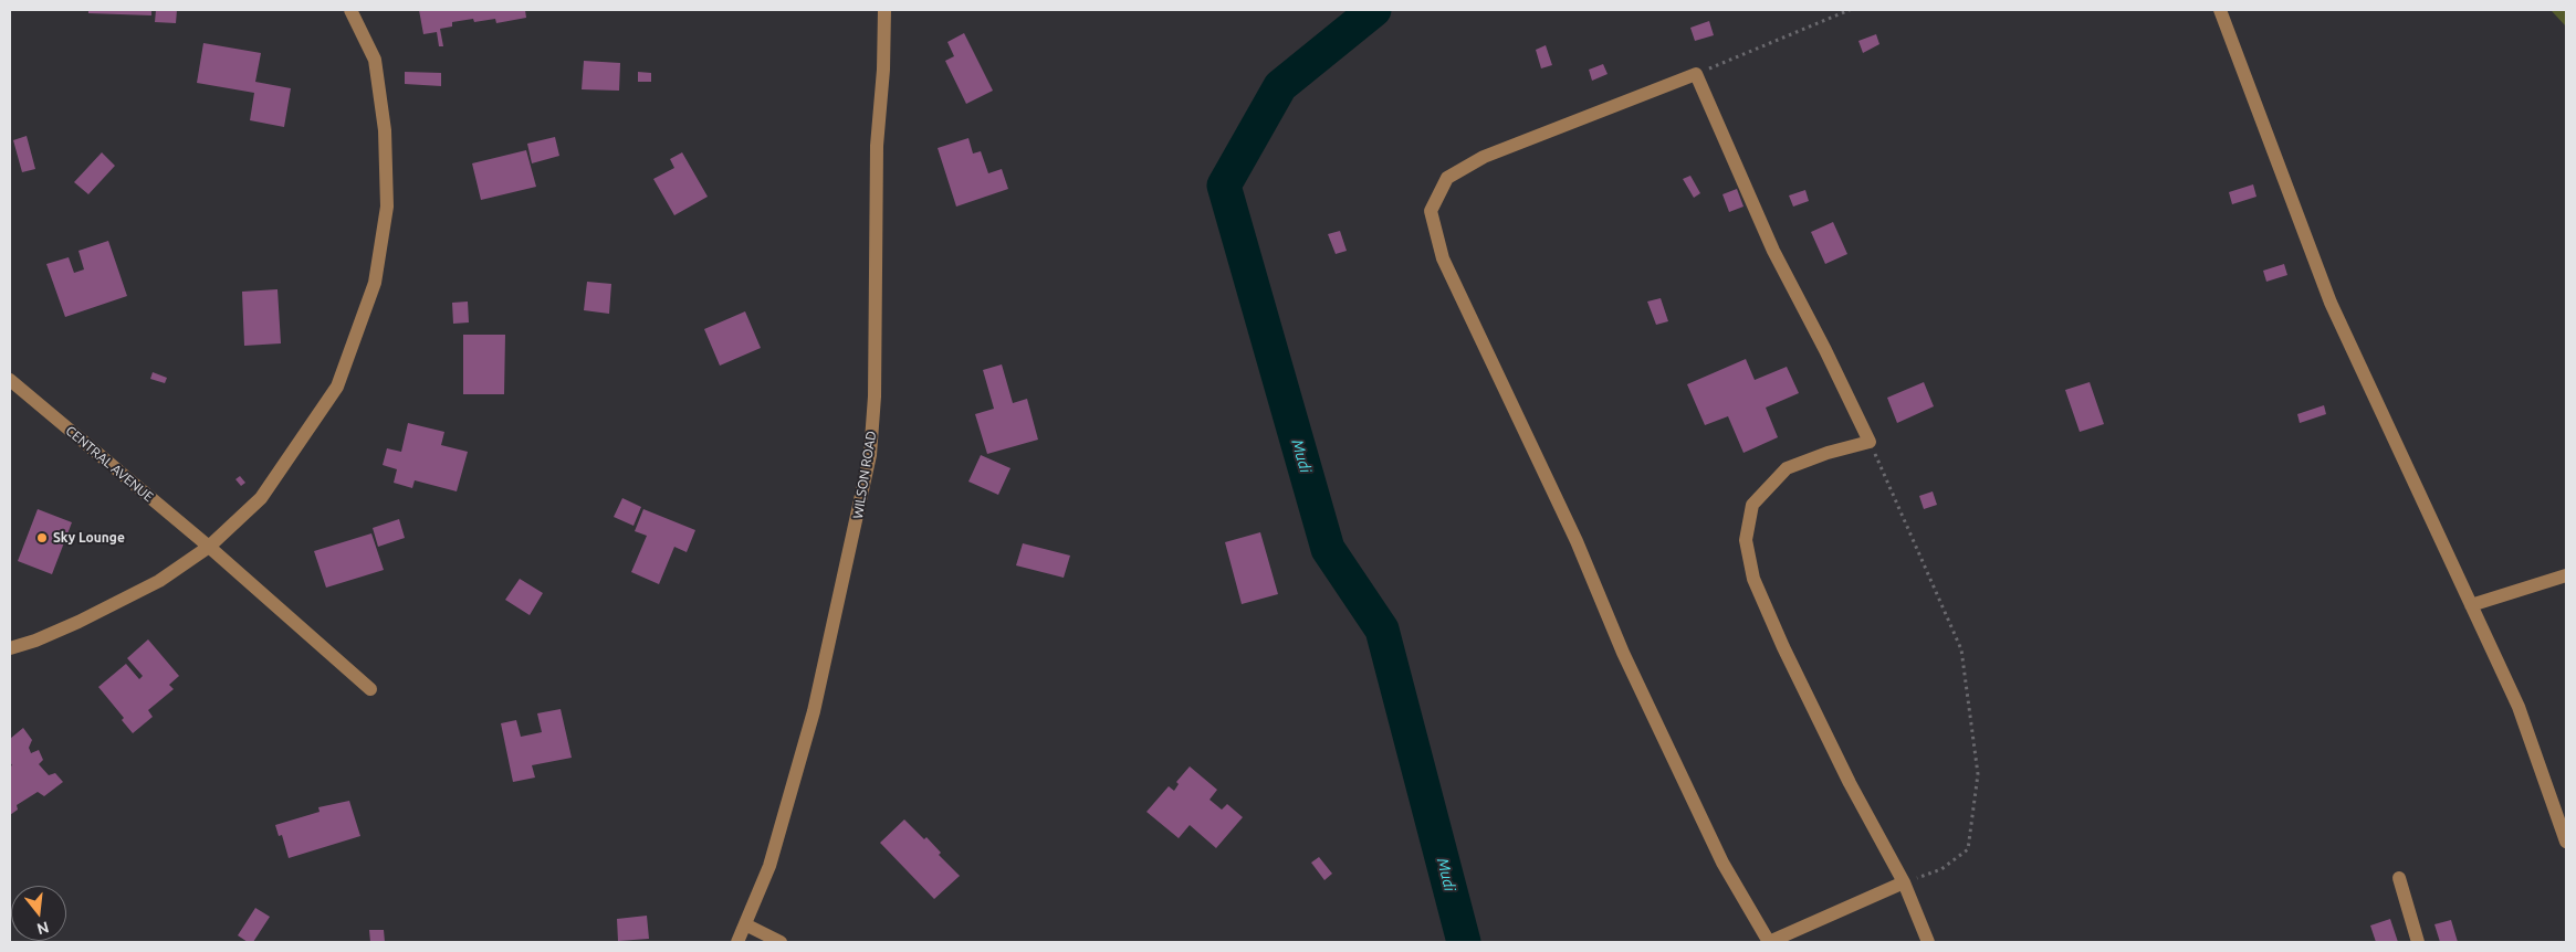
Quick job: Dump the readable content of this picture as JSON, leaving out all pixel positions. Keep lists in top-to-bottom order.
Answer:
{
  "streets": {
    "street": ["CENTRAL AVENUE", "WILSON ROAD"]
  },
  "water": ["Mudi"],
  "places": ["Sky Lounge"],
  "north": "bottom"
}
